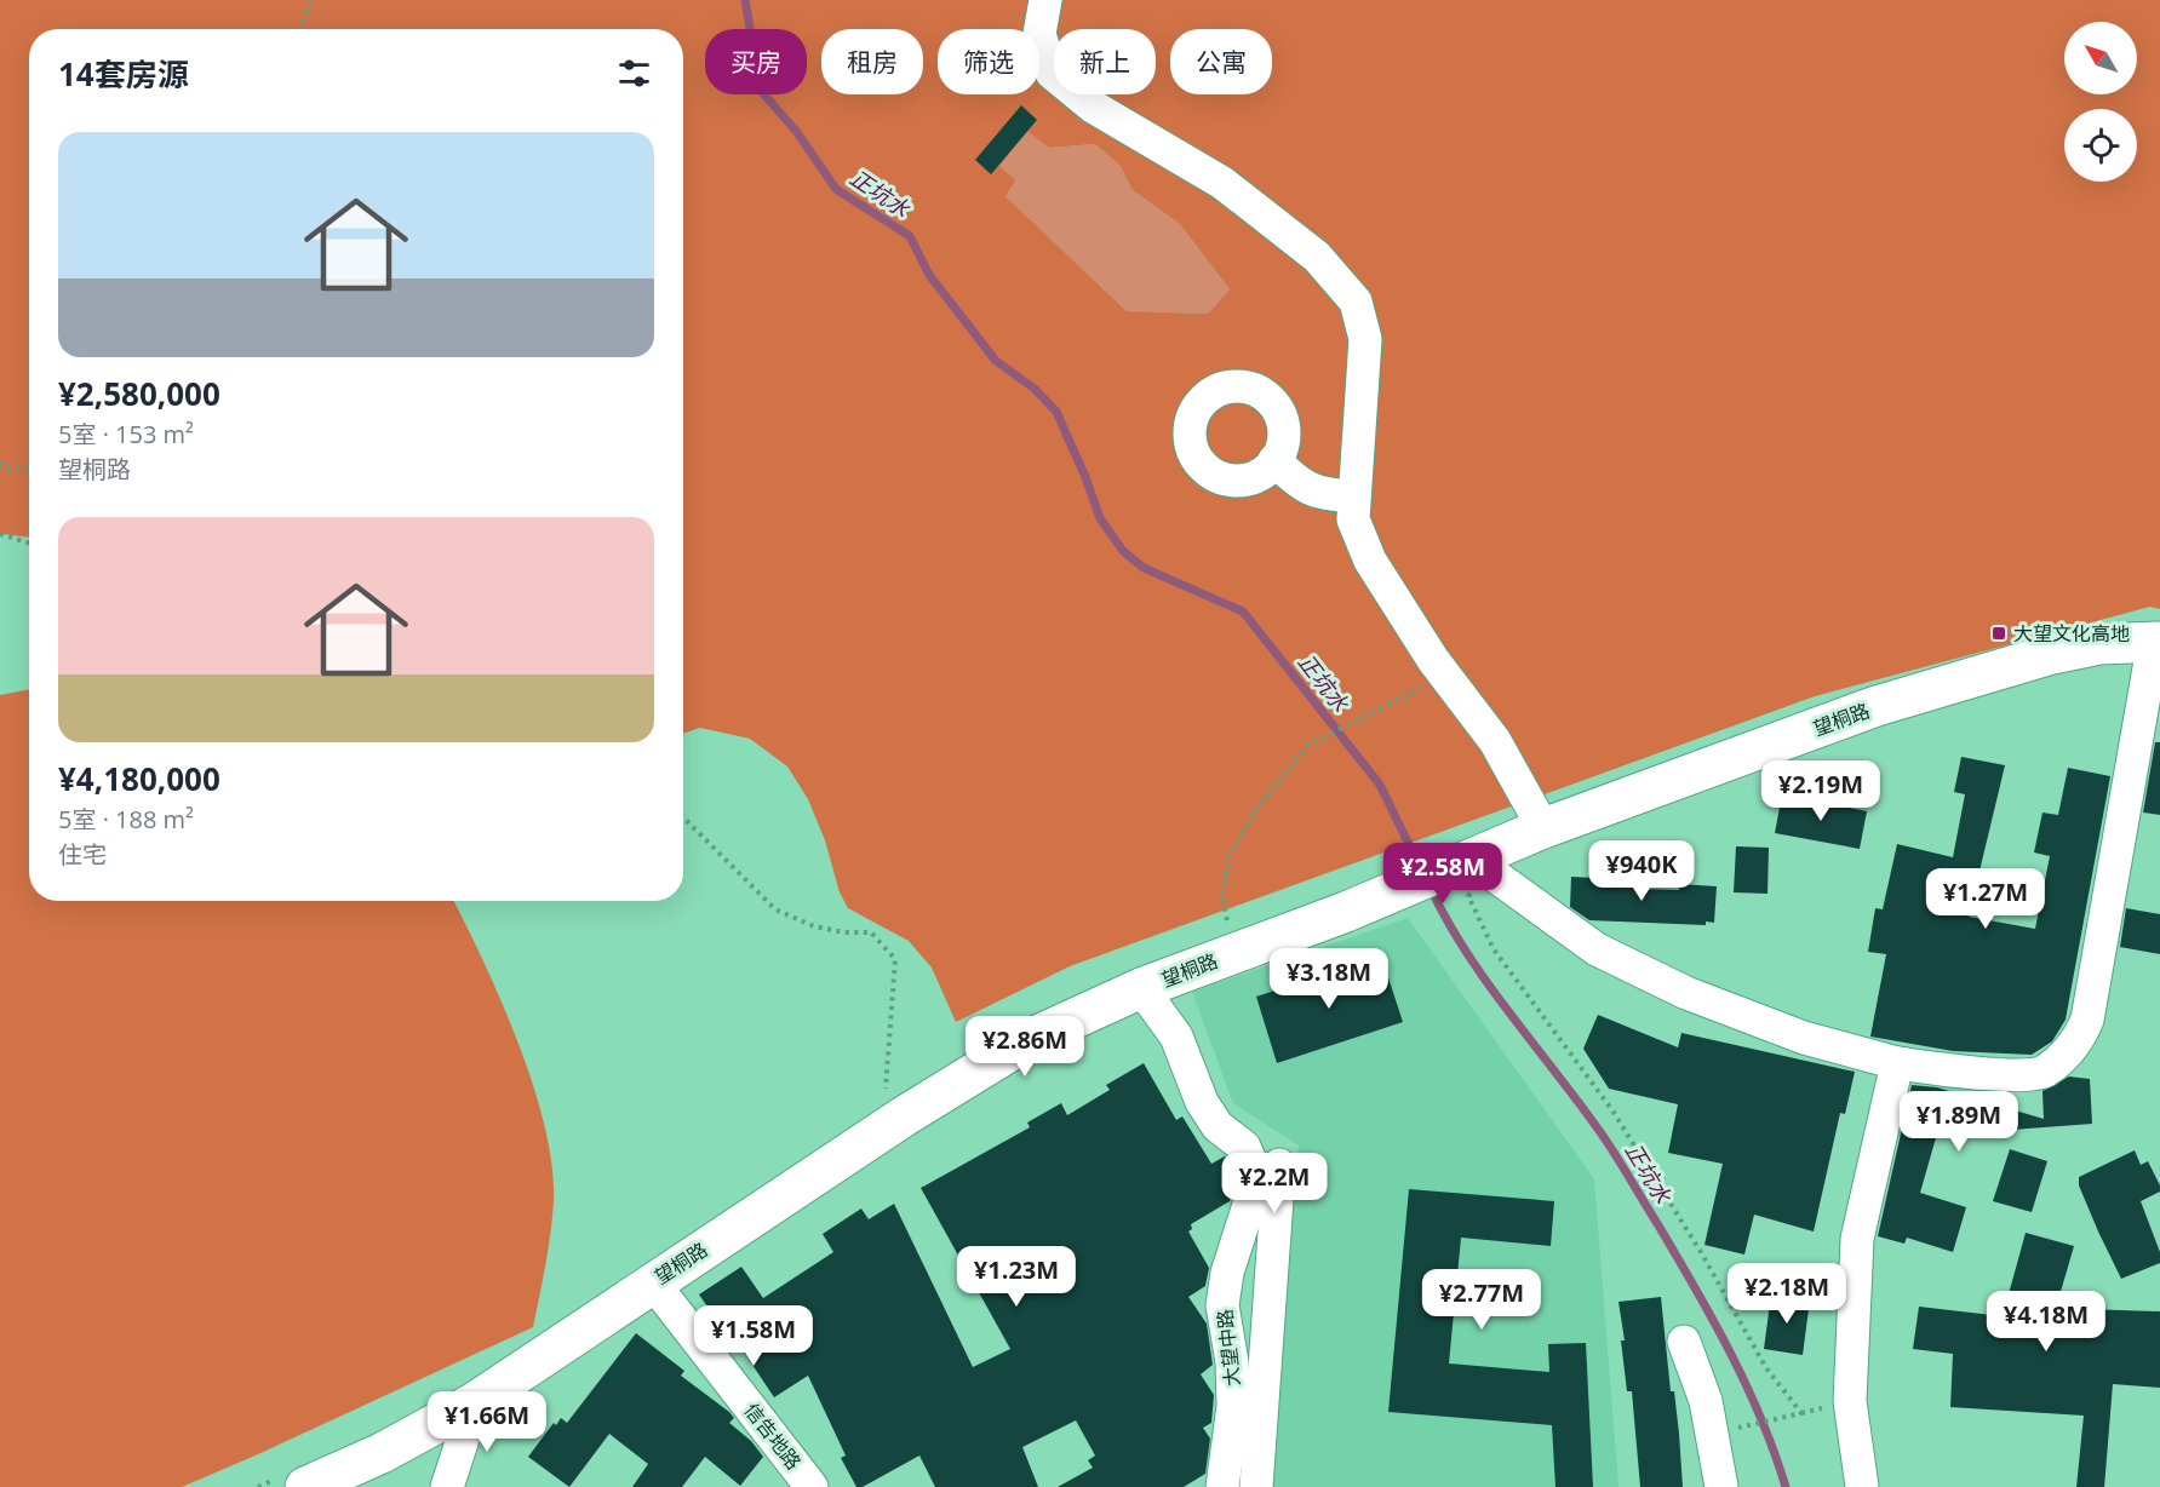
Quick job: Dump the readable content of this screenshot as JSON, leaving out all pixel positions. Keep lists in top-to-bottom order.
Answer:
{
  "streets": {
    "main road": ["望桐路"],
    "street": ["大望中路", "信告地路"]
  },
  "crossings": [
    ["望桐路", "大望中路"],
    ["望桐路", "信告地路"]
  ],
  "water": ["正坑水"],
  "places": {
    "transit": ["大望文化高地"]
  },
  "north": "top left",
  "page": {
    "chip": [
      "买房",
      "租房",
      "筛选",
      "新上",
      "公寓"
    ],
    "heading": "14套房源",
    "list": [
      {
        "name": "¥2,580,000",
        "note": "5室 · 153 m² · 望桐路"
      },
      {
        "name": "¥4,180,000",
        "note": "5室 · 188 m² · 住宅"
      }
    ],
    "price": [
      "¥2.19M",
      "¥940K",
      "¥2.58M",
      "¥1.27M",
      "¥3.18M",
      "¥2.86M",
      "¥1.89M",
      "¥2.2M",
      "¥1.23M",
      "¥2.18M",
      "¥2.77M",
      "¥4.18M",
      "¥1.58M",
      "¥1.66M"
    ]
  }
}
